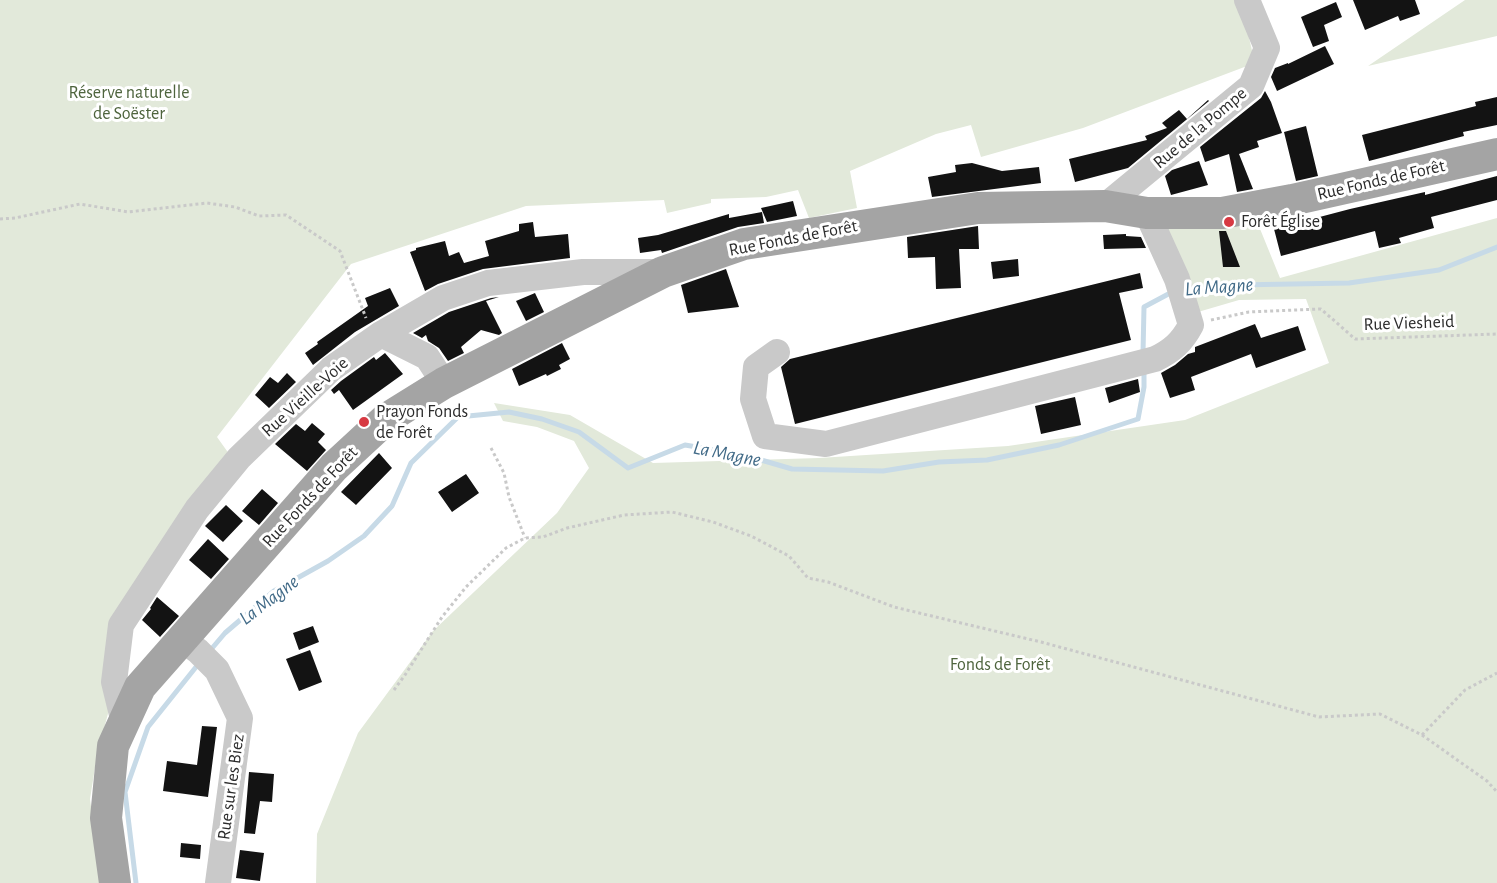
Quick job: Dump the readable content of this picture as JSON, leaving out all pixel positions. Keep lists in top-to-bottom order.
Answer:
{
  "streets": {
    "main road": ["Rue Fonds de Forêt"],
    "street": ["Rue de la Pompe", "Rue Vieille-Voie", "Rue sur les Biez"],
    "path": ["Rue Viesheid"]
  },
  "crossings": [
    ["Rue de la Pompe", "Rue Fonds de Forêt"],
    ["Rue Fonds de Forêt", "Rue Vieille-Voie"],
    ["Rue Fonds de Forêt", "Rue sur les Biez"]
  ],
  "water": ["La Magne"],
  "parks": ["Réserve naturelle de Soëster", "Fonds de Forêt"],
  "places": ["Forêt Église", "Prayon Fonds de Forêt"]
}
